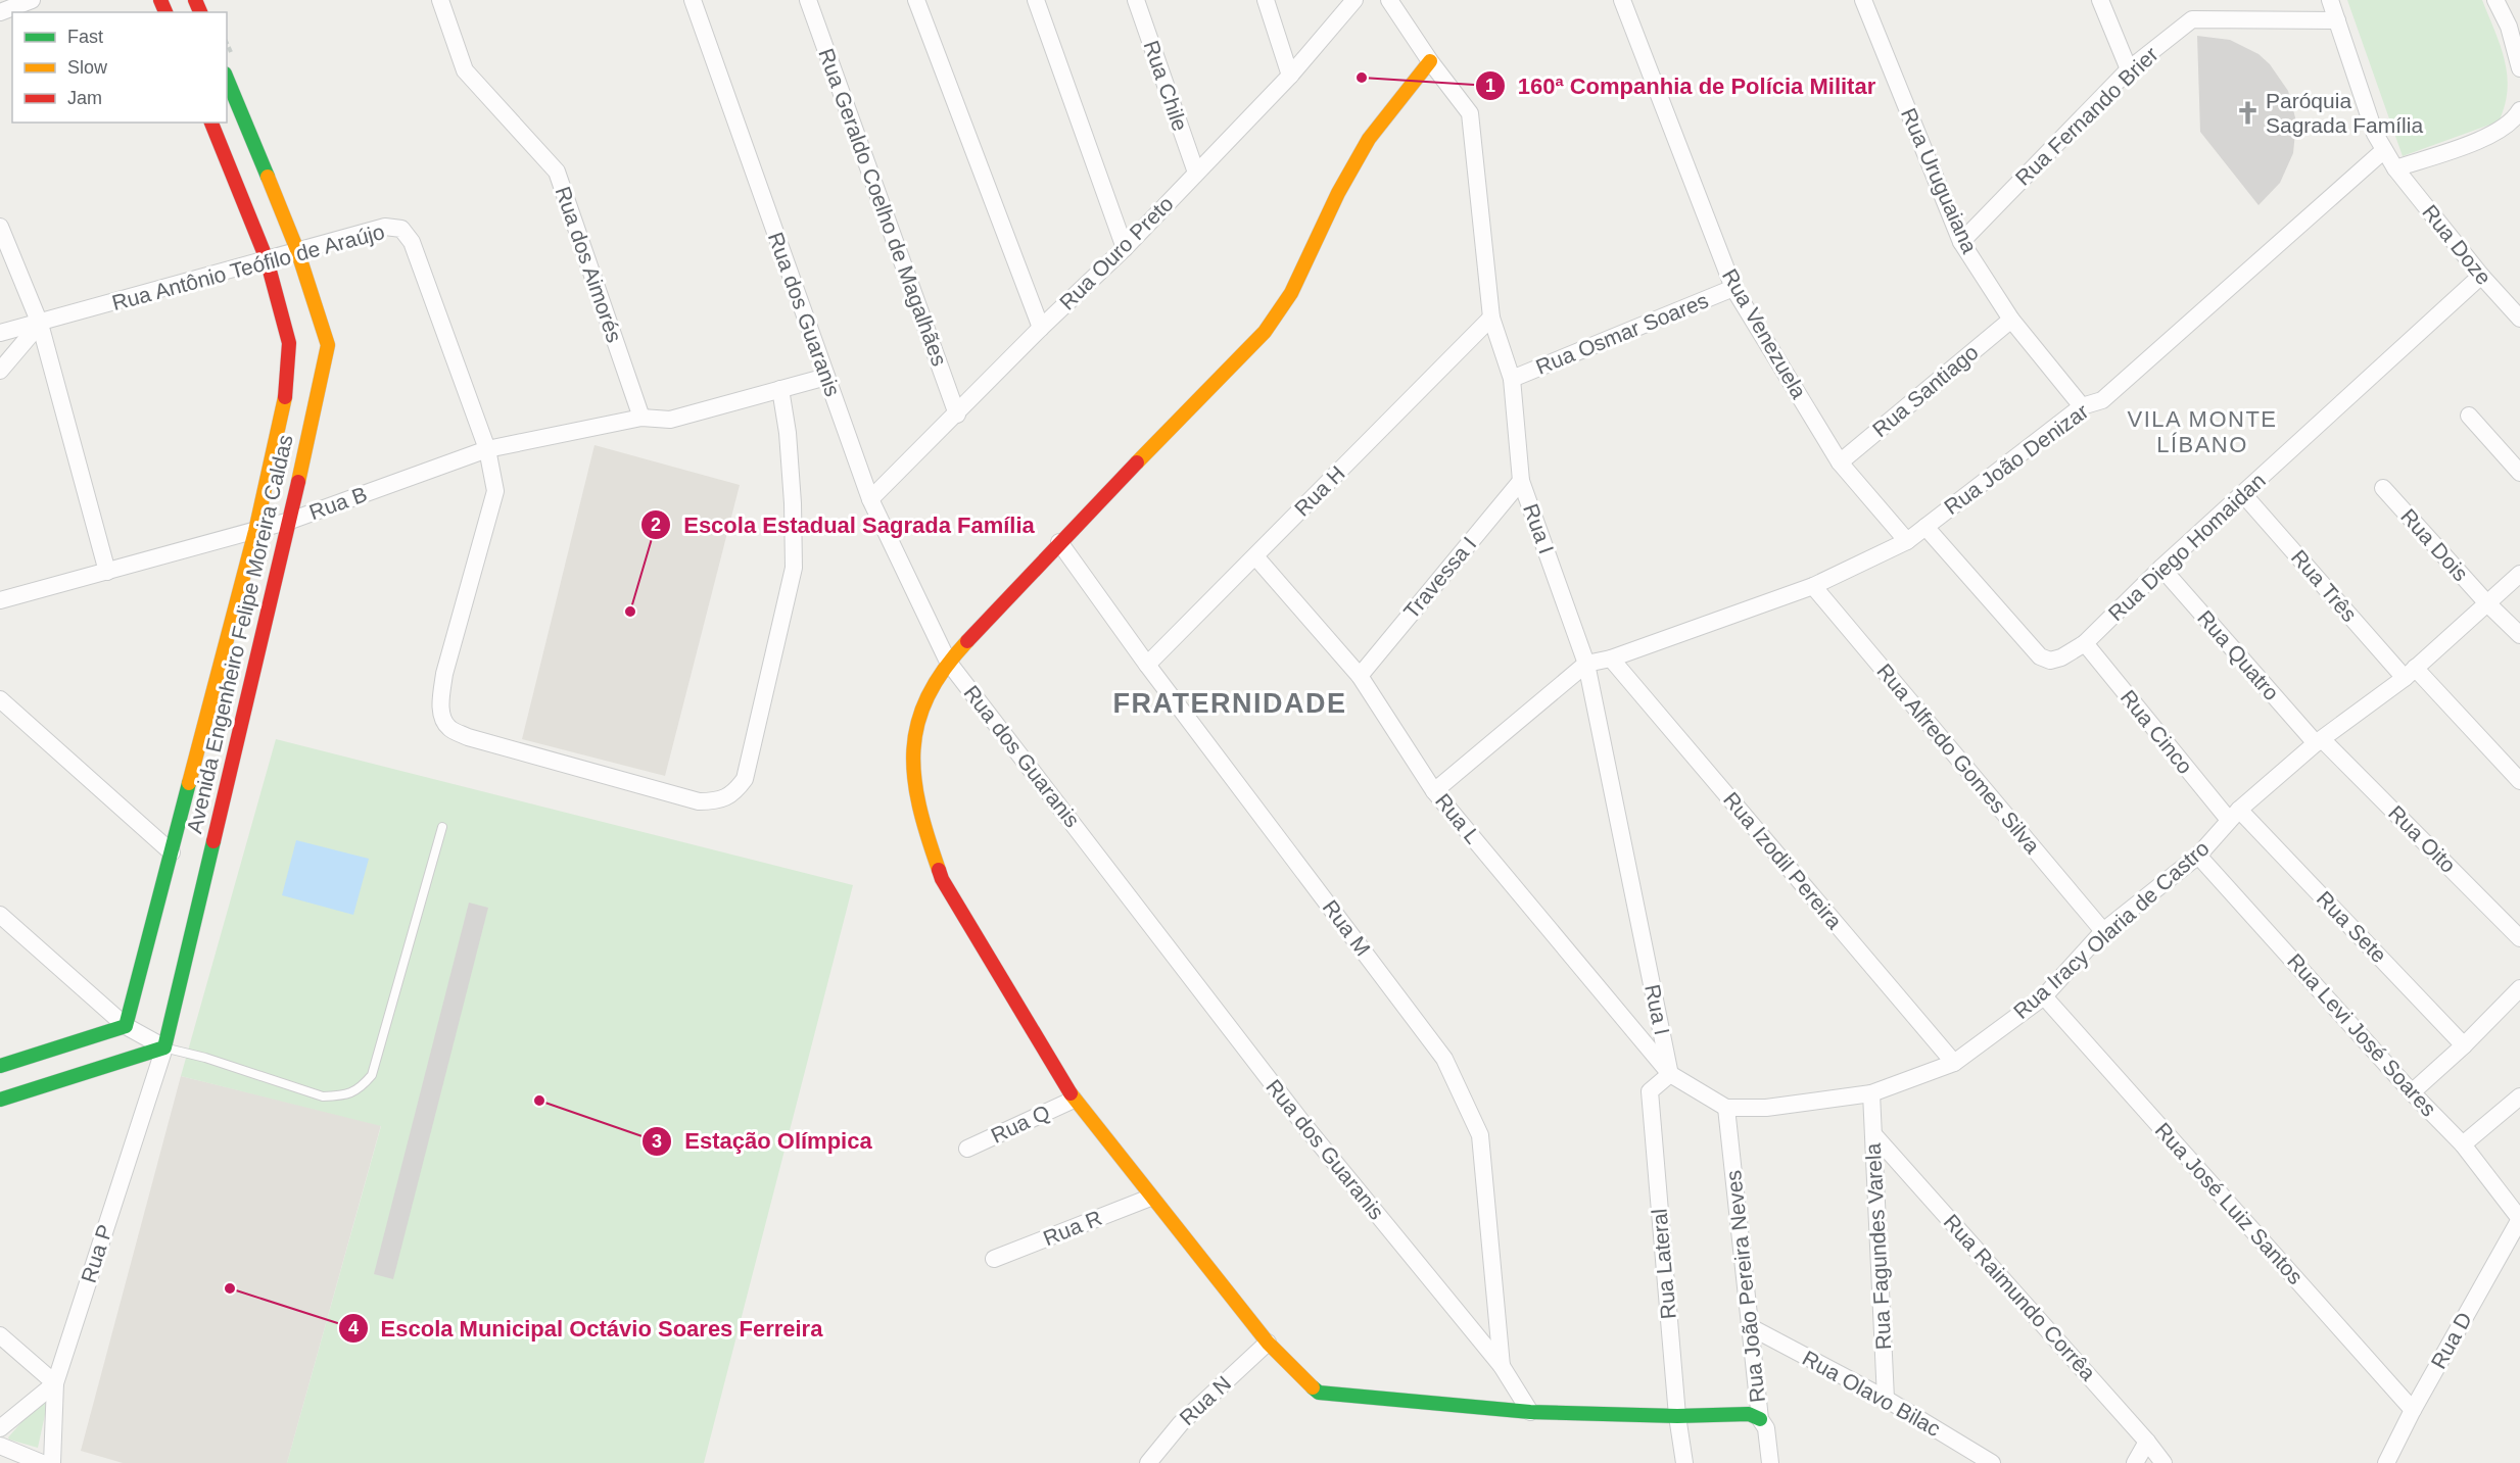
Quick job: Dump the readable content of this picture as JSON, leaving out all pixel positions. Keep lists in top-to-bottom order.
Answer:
{
  "streets": {
    "street": [
      "Rua Chile",
      "Rua Fernando Brier",
      "Rua Uruguaiana",
      "Rua Geraldo Coelho de Magalhães",
      "Rua Doze",
      "Rua Ouro Preto",
      "Rua dos Aimorés",
      "Rua Antônio Teófilo de Araújo",
      "Rua dos Guaranis",
      "Rua Osmar Soares",
      "Rua Venezuela",
      "Rua Santiago",
      "Rua João Denizar",
      "Rua H",
      "Rua B",
      "Rua I",
      "Rua Dois",
      "Rua Diego Homaidan",
      "Travessa I",
      "Rua Três",
      "Avenida Engenheiro Felipe Moreira Caldas",
      "Rua Quatro",
      "Rua Cinco",
      "Rua Alfredo Gomes Silva",
      "Rua L",
      "Rua Oito",
      "Rua Izodil Pereira",
      "Rua Sete",
      "Rua M",
      "Rua Iracy Olaria de Castro",
      "Rua Levi José Soares",
      "Rua Q",
      "Rua José Luiz Santos",
      "Rua R",
      "Rua Fagundes Varela",
      "Rua P",
      "Rua Lateral",
      "Rua João Pereira Neves",
      "Rua Raimundo Corrêa",
      "Rua D",
      "Rua Olavo Bilac",
      "Rua N"
    ]
  },
  "crossings": [
    ["Rua Chile", "Rua Ouro Preto"],
    ["Rua Fernando Brier", "Rua Uruguaiana"],
    ["Rua Fernando Brier", "Rua Doze"],
    ["Rua Uruguaiana", "Rua Santiago"],
    ["Rua Uruguaiana", "Rua João Denizar"],
    ["Rua Geraldo Coelho de Magalhães", "Rua Ouro Preto"],
    ["Rua Doze", "Rua João Denizar"],
    ["Rua Doze", "Rua Diego Homaidan"],
    ["Rua Ouro Preto", "Rua dos Guaranis"],
    ["Rua dos Aimorés", "Rua B"],
    ["Rua Antônio Teófilo de Araújo", "Rua B"],
    ["Rua Antônio Teófilo de Araújo", "Avenida Engenheiro Felipe Moreira Caldas"],
    ["Rua dos Guaranis", "Rua B"],
    ["Rua dos Guaranis", "Rua M"],
    ["Rua Osmar Soares", "Rua Venezuela"],
    ["Rua Osmar Soares", "Rua I"],
    ["Rua Venezuela", "Rua Santiago"],
    ["Rua Venezuela", "Rua João Denizar"],
    ["Rua João Denizar", "Rua I"],
    ["Rua João Denizar", "Rua Diego Homaidan"],
    ["Rua João Denizar", "Rua Alfredo Gomes Silva"],
    ["Rua João Denizar", "Rua Izodil Pereira"],
    ["Rua H", "Rua I"],
    ["Rua H", "Rua L"],
    ["Rua H", "Rua M"],
    ["Rua B", "Avenida Engenheiro Felipe Moreira Caldas"],
    ["Rua I", "Travessa I"],
    ["Rua I", "Rua L"],
    ["Rua I", "Rua Lateral"],
    ["Rua Dois", "Rua Iracy Olaria de Castro"],
    ["Rua Diego Homaidan", "Rua Três"],
    ["Rua Diego Homaidan", "Rua Quatro"],
    ["Rua Diego Homaidan", "Rua Cinco"],
    ["Travessa I", "Rua L"],
    ["Rua Três", "Rua Iracy Olaria de Castro"],
    ["Avenida Engenheiro Felipe Moreira Caldas", "Rua P"],
    ["Rua Quatro", "Rua Oito"],
    ["Rua Quatro", "Rua Iracy Olaria de Castro"],
    ["Rua Cinco", "Rua Sete"],
    ["Rua Cinco", "Rua Iracy Olaria de Castro"],
    ["Rua Alfredo Gomes Silva", "Rua Iracy Olaria de Castro"],
    ["Rua L", "Rua Lateral"],
    ["Rua Oito", "Rua Iracy Olaria de Castro"],
    ["Rua Izodil Pereira", "Rua Iracy Olaria de Castro"],
    ["Rua Sete", "Rua Iracy Olaria de Castro"],
    ["Rua Iracy Olaria de Castro", "Rua Levi José Soares"],
    ["Rua Iracy Olaria de Castro", "Rua José Luiz Santos"],
    ["Rua Iracy Olaria de Castro", "Rua Fagundes Varela"],
    ["Rua Iracy Olaria de Castro", "Rua João Pereira Neves"],
    ["Rua Levi José Soares", "Rua D"],
    ["Rua José Luiz Santos", "Rua D"],
    ["Rua Fagundes Varela", "Rua Raimundo Corrêa"],
    ["Rua Fagundes Varela", "Rua Olavo Bilac"],
    ["Rua João Pereira Neves", "Rua Olavo Bilac"]
  ],
  "districts": ["VILA MONTE LÍBANO", "FRATERNIDADE"],
  "places": {
    "other": [
      "160ª Companhia de Polícia Militar",
      "Escola Estadual Sagrada Família",
      "Estação Olímpica",
      "Escola Municipal Octávio Soares Ferreira"
    ],
    "church": ["Paróquia Sagrada Família"]
  },
  "legend": ["Fast", "Slow", "Jam"]
}
